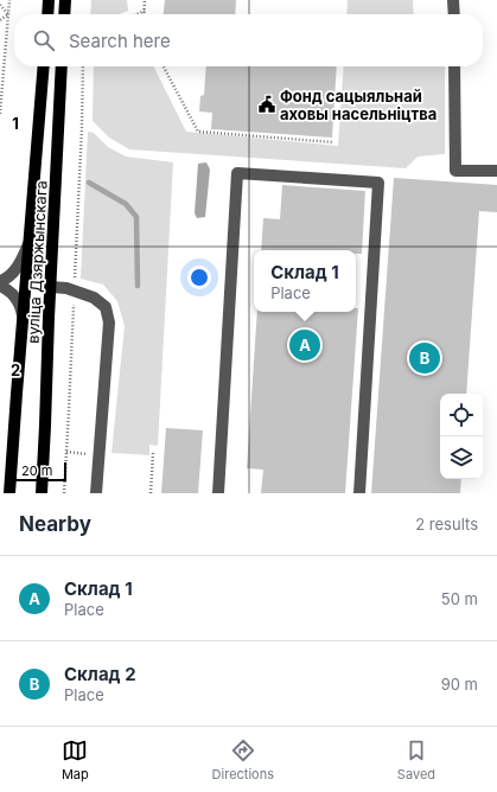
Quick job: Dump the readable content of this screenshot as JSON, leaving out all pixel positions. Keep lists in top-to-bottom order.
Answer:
{
  "streets": {
    "main road": ["вуліца Дзяржынскага"]
  },
  "places": {
    "public building": ["Фонд сацыяльнай аховы насельніцтва"]
  },
  "scale_bar": "20 m",
  "page": {
    "search": "Search here",
    "popup": ["Склад 1", "Place"],
    "pins": ["A", "B"],
    "scale": "20 m",
    "heading": ["Nearby", "2 results"],
    "list": [
      {
        "mark": "A",
        "name": "Склад 1",
        "note": "Place",
        "value": "50 m"
      },
      {
        "mark": "B",
        "name": "Склад 2",
        "note": "Place",
        "value": "90 m"
      }
    ],
    "nav": ["Map", "Directions", "Saved"]
  },
  "grid": {
    "rows": ["1", "2"]
  }
}
